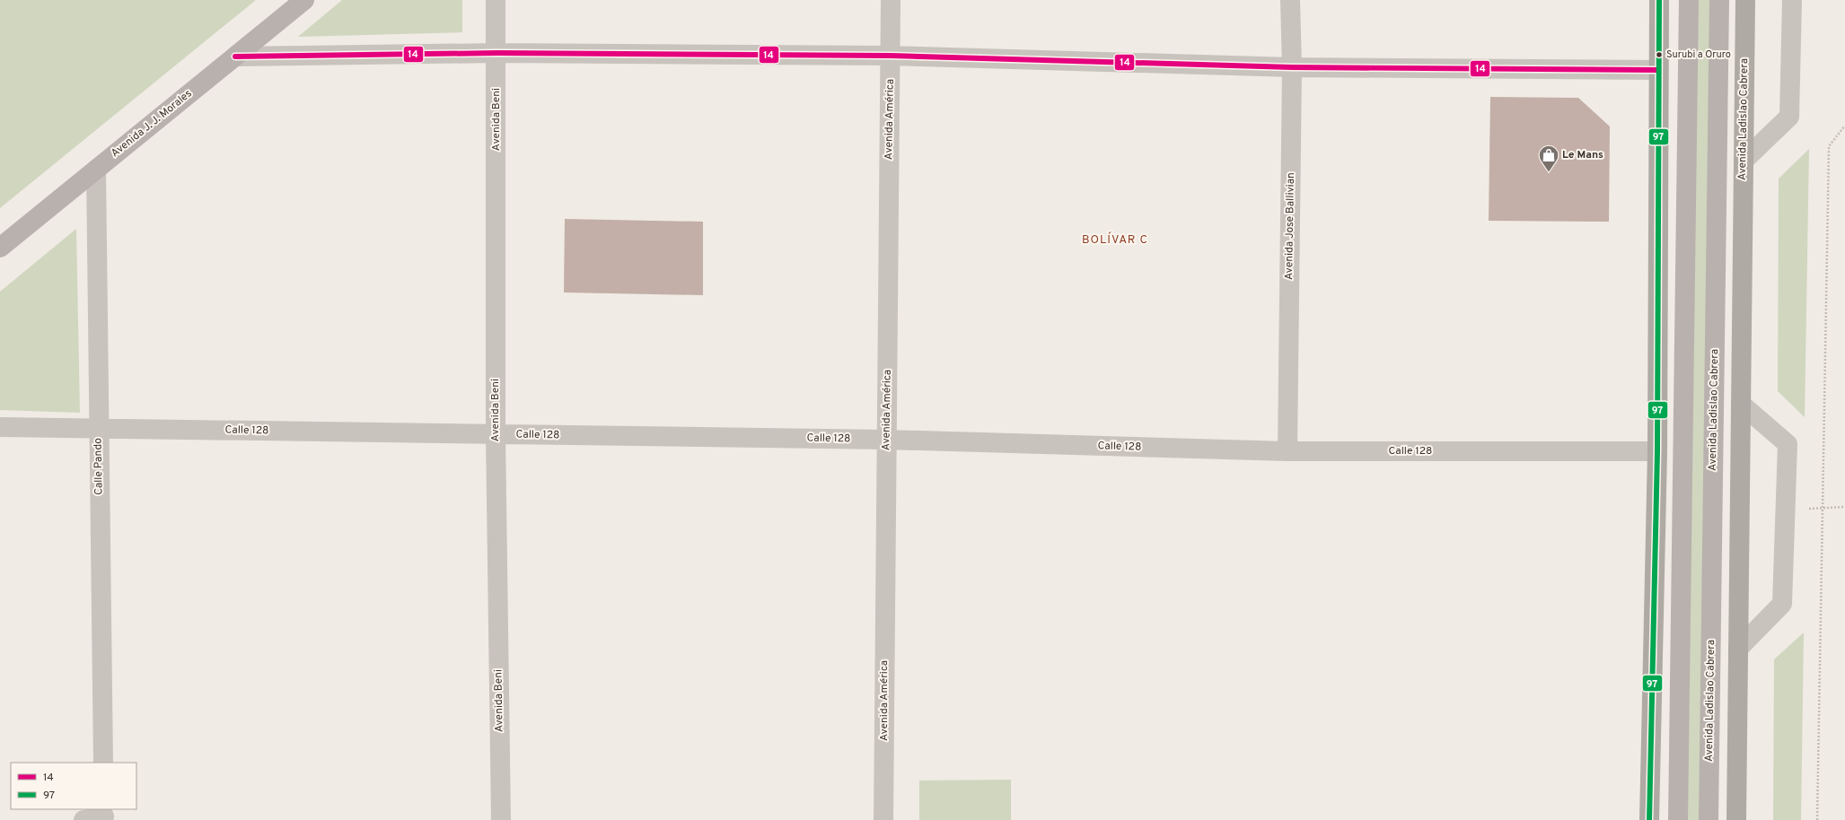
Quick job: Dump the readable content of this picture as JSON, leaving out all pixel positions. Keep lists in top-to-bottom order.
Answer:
{
  "streets": {
    "highway": ["Avenida Ladislao Cabrera"],
    "main road": ["Avenida J. J. Morales"],
    "street": [
      "Avenida Beni",
      "Avenida América",
      "Avenida Jose Ballivian",
      "Calle 128",
      "Calle Pando"
    ]
  },
  "crossings": [
    ["Avenida Beni", "Calle 128"],
    ["Avenida América", "Calle 128"],
    ["Avenida J. J. Morales", "Calle Pando"],
    ["Avenida Jose Ballivian", "Calle 128"],
    ["Calle 128", "Calle Pando"]
  ],
  "districts": ["BOLÍVAR C"],
  "places": {
    "other": ["Surubi a Oruro"],
    "shop": ["Le Mans"]
  },
  "lines": ["transit line 97", "transit line 14"],
  "legend": ["14", "97"]
}
